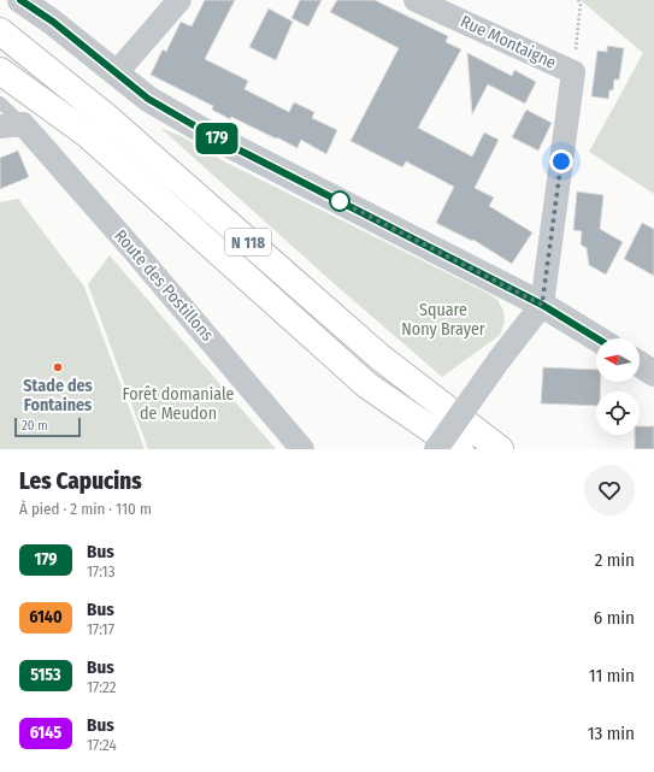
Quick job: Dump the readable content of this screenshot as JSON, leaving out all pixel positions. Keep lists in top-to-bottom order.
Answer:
{
  "streets": {
    "highway": ["N 118"],
    "street": ["Rue Montaigne", "Route des Postillons"]
  },
  "parks": ["Square Nony Brayer", "Forêt domaniale de Meudon"],
  "places": ["Stade des Fontaines"],
  "lines": ["bus line 179"],
  "scale_bar": "20 m",
  "north": "left",
  "page": {
    "on_map": "179",
    "scale": "20 m",
    "heading": ["Les Capucins", "À pied · 2 min · 110 m"],
    "list": [
      {
        "mark": "179",
        "name": "Bus",
        "note": "17:13",
        "value": "2 min"
      },
      {
        "mark": "6140",
        "name": "Bus",
        "note": "17:17",
        "value": "6 min"
      },
      {
        "mark": "5153",
        "name": "Bus",
        "note": "17:22",
        "value": "11 min"
      },
      {
        "mark": "6145",
        "name": "Bus",
        "note": "17:24",
        "value": "13 min"
      }
    ]
  }
}
